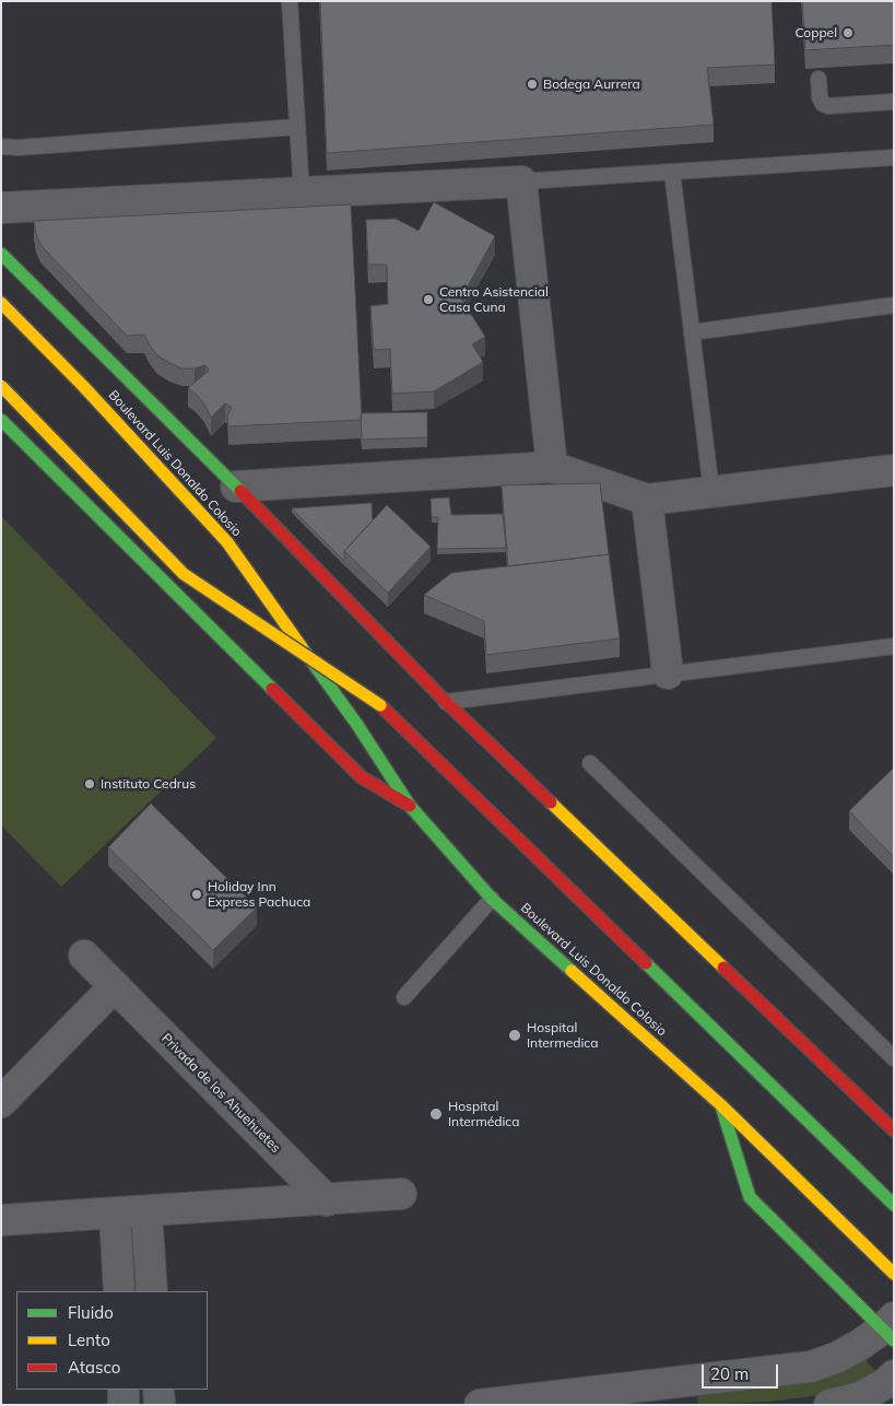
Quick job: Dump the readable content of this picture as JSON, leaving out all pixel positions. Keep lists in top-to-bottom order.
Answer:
{
  "streets": {
    "main road": ["Boulevard Luis Donaldo Colosio"],
    "street": ["Privada de los Ahuehuetes"]
  },
  "places": [
    "Coppel",
    "Bodega Aurrera",
    "Centro Asistencial Casa Cuna",
    "Instituto Cedrus",
    "Holiday Inn Express Pachuca",
    "Hospital Intermedica",
    "Hospital Intermédica"
  ],
  "legend": ["Fluido", "Lento", "Atasco"],
  "scale_bar": "20 m"
}
